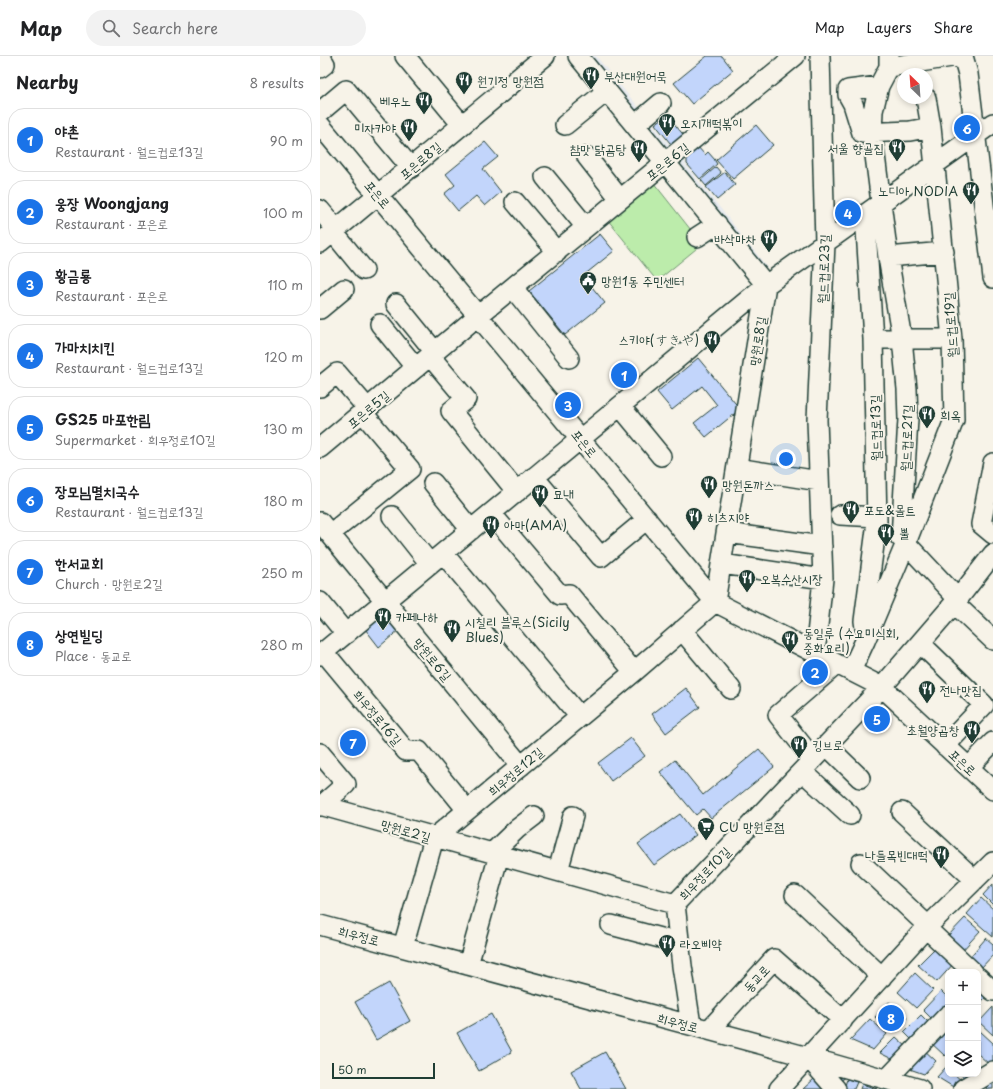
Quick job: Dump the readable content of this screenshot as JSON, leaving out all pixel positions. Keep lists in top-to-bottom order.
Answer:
{
  "streets": {
    "street": [
      "포은로8길",
      "포은로6길",
      "포은로",
      "월드컵로23길",
      "월드컵로19길",
      "망원로8길",
      "포은로5길",
      "월드컵로13길",
      "월드컵로21길",
      "망원로6길",
      "희우정로16길",
      "희우정로12길",
      "망원로2길",
      "희우정로10길",
      "희우정로",
      "동교로"
    ]
  },
  "crossings": [
    ["포은로8길", "포은로"],
    ["포은로6길", "포은로"],
    ["포은로6길", "포은로5길"],
    ["포은로", "월드컵로23길"],
    ["포은로", "월드컵로19길"],
    ["포은로", "망원로8길"],
    ["포은로", "포은로5길"],
    ["포은로", "희우정로16길"],
    ["포은로", "희우정로12길"],
    ["포은로", "희우정로10길"],
    ["월드컵로19길", "월드컵로13길"],
    ["월드컵로19길", "월드컵로21길"],
    ["망원로8길", "희우정로12길"],
    ["포은로5길", "망원로6길"],
    ["망원로6길", "희우정로16길"],
    ["망원로6길", "희우정로12길"],
    ["희우정로16길", "희우정로12길"],
    ["희우정로12길", "망원로2길"],
    ["망원로2길", "희우정로10길"],
    ["희우정로10길", "희우정로"],
    ["희우정로10길", "동교로"],
    ["희우정로", "동교로"]
  ],
  "places": {
    "restaurant": [
      "부산대원어묵",
      "원기정 망원점",
      "베우노",
      "오지개떡볶이",
      "미자카야",
      "서울 향골집",
      "참맛 닭곰탕",
      "노디아 NODIA",
      "바삭마차",
      "스키야(すきや)",
      "희옥",
      "망원돈까스",
      "묘내",
      "포도&몰트",
      "히츠지야",
      "아마(AMA)",
      "뿔",
      "오복수산시장",
      "카페나하",
      "시칠리 블루스(Sicily Blues)",
      "동일루 (수요미식회, 중화요리)",
      "전나맛집",
      "초월양곱창",
      "킹브로",
      "나들목빈대떡",
      "라오삐약"
    ],
    "public building": ["망원1동 주민센터"],
    "supermarket": ["CU 망원로점"]
  },
  "scale_bar": "50 m",
  "north": "top left",
  "page": {
    "header": "Map",
    "search": "Search here",
    "nav": ["Map", "Layers", "Share"],
    "heading": ["Nearby", "8 results"],
    "list": [
      {
        "mark": "1",
        "name": "야촌",
        "note": "Restaurant · 월드컵로13길",
        "value": "90 m"
      },
      {
        "mark": "2",
        "name": "웅장 Woongjang",
        "note": "Restaurant · 포은로",
        "value": "100 m"
      },
      {
        "mark": "3",
        "name": "황금룡",
        "note": "Restaurant · 포은로",
        "value": "110 m"
      },
      {
        "mark": "4",
        "name": "가마치치킨",
        "note": "Restaurant · 월드컵로13길",
        "value": "120 m"
      },
      {
        "mark": "5",
        "name": "GS25 마포한림",
        "note": "Supermarket · 희우정로10길",
        "value": "130 m"
      },
      {
        "mark": "6",
        "name": "장모님멸치국수",
        "note": "Restaurant · 월드컵로13길",
        "value": "180 m"
      },
      {
        "mark": "7",
        "name": "한서교회",
        "note": "Church · 망원로2길",
        "value": "250 m"
      },
      {
        "mark": "8",
        "name": "상연빌딩",
        "note": "Place · 동교로",
        "value": "280 m"
      }
    ],
    "pins": [
      "6",
      "4",
      "1",
      "3",
      "2",
      "5",
      "7",
      "8"
    ],
    "map_buttons": ["+", "−"],
    "scale": "50 m"
  }
}
